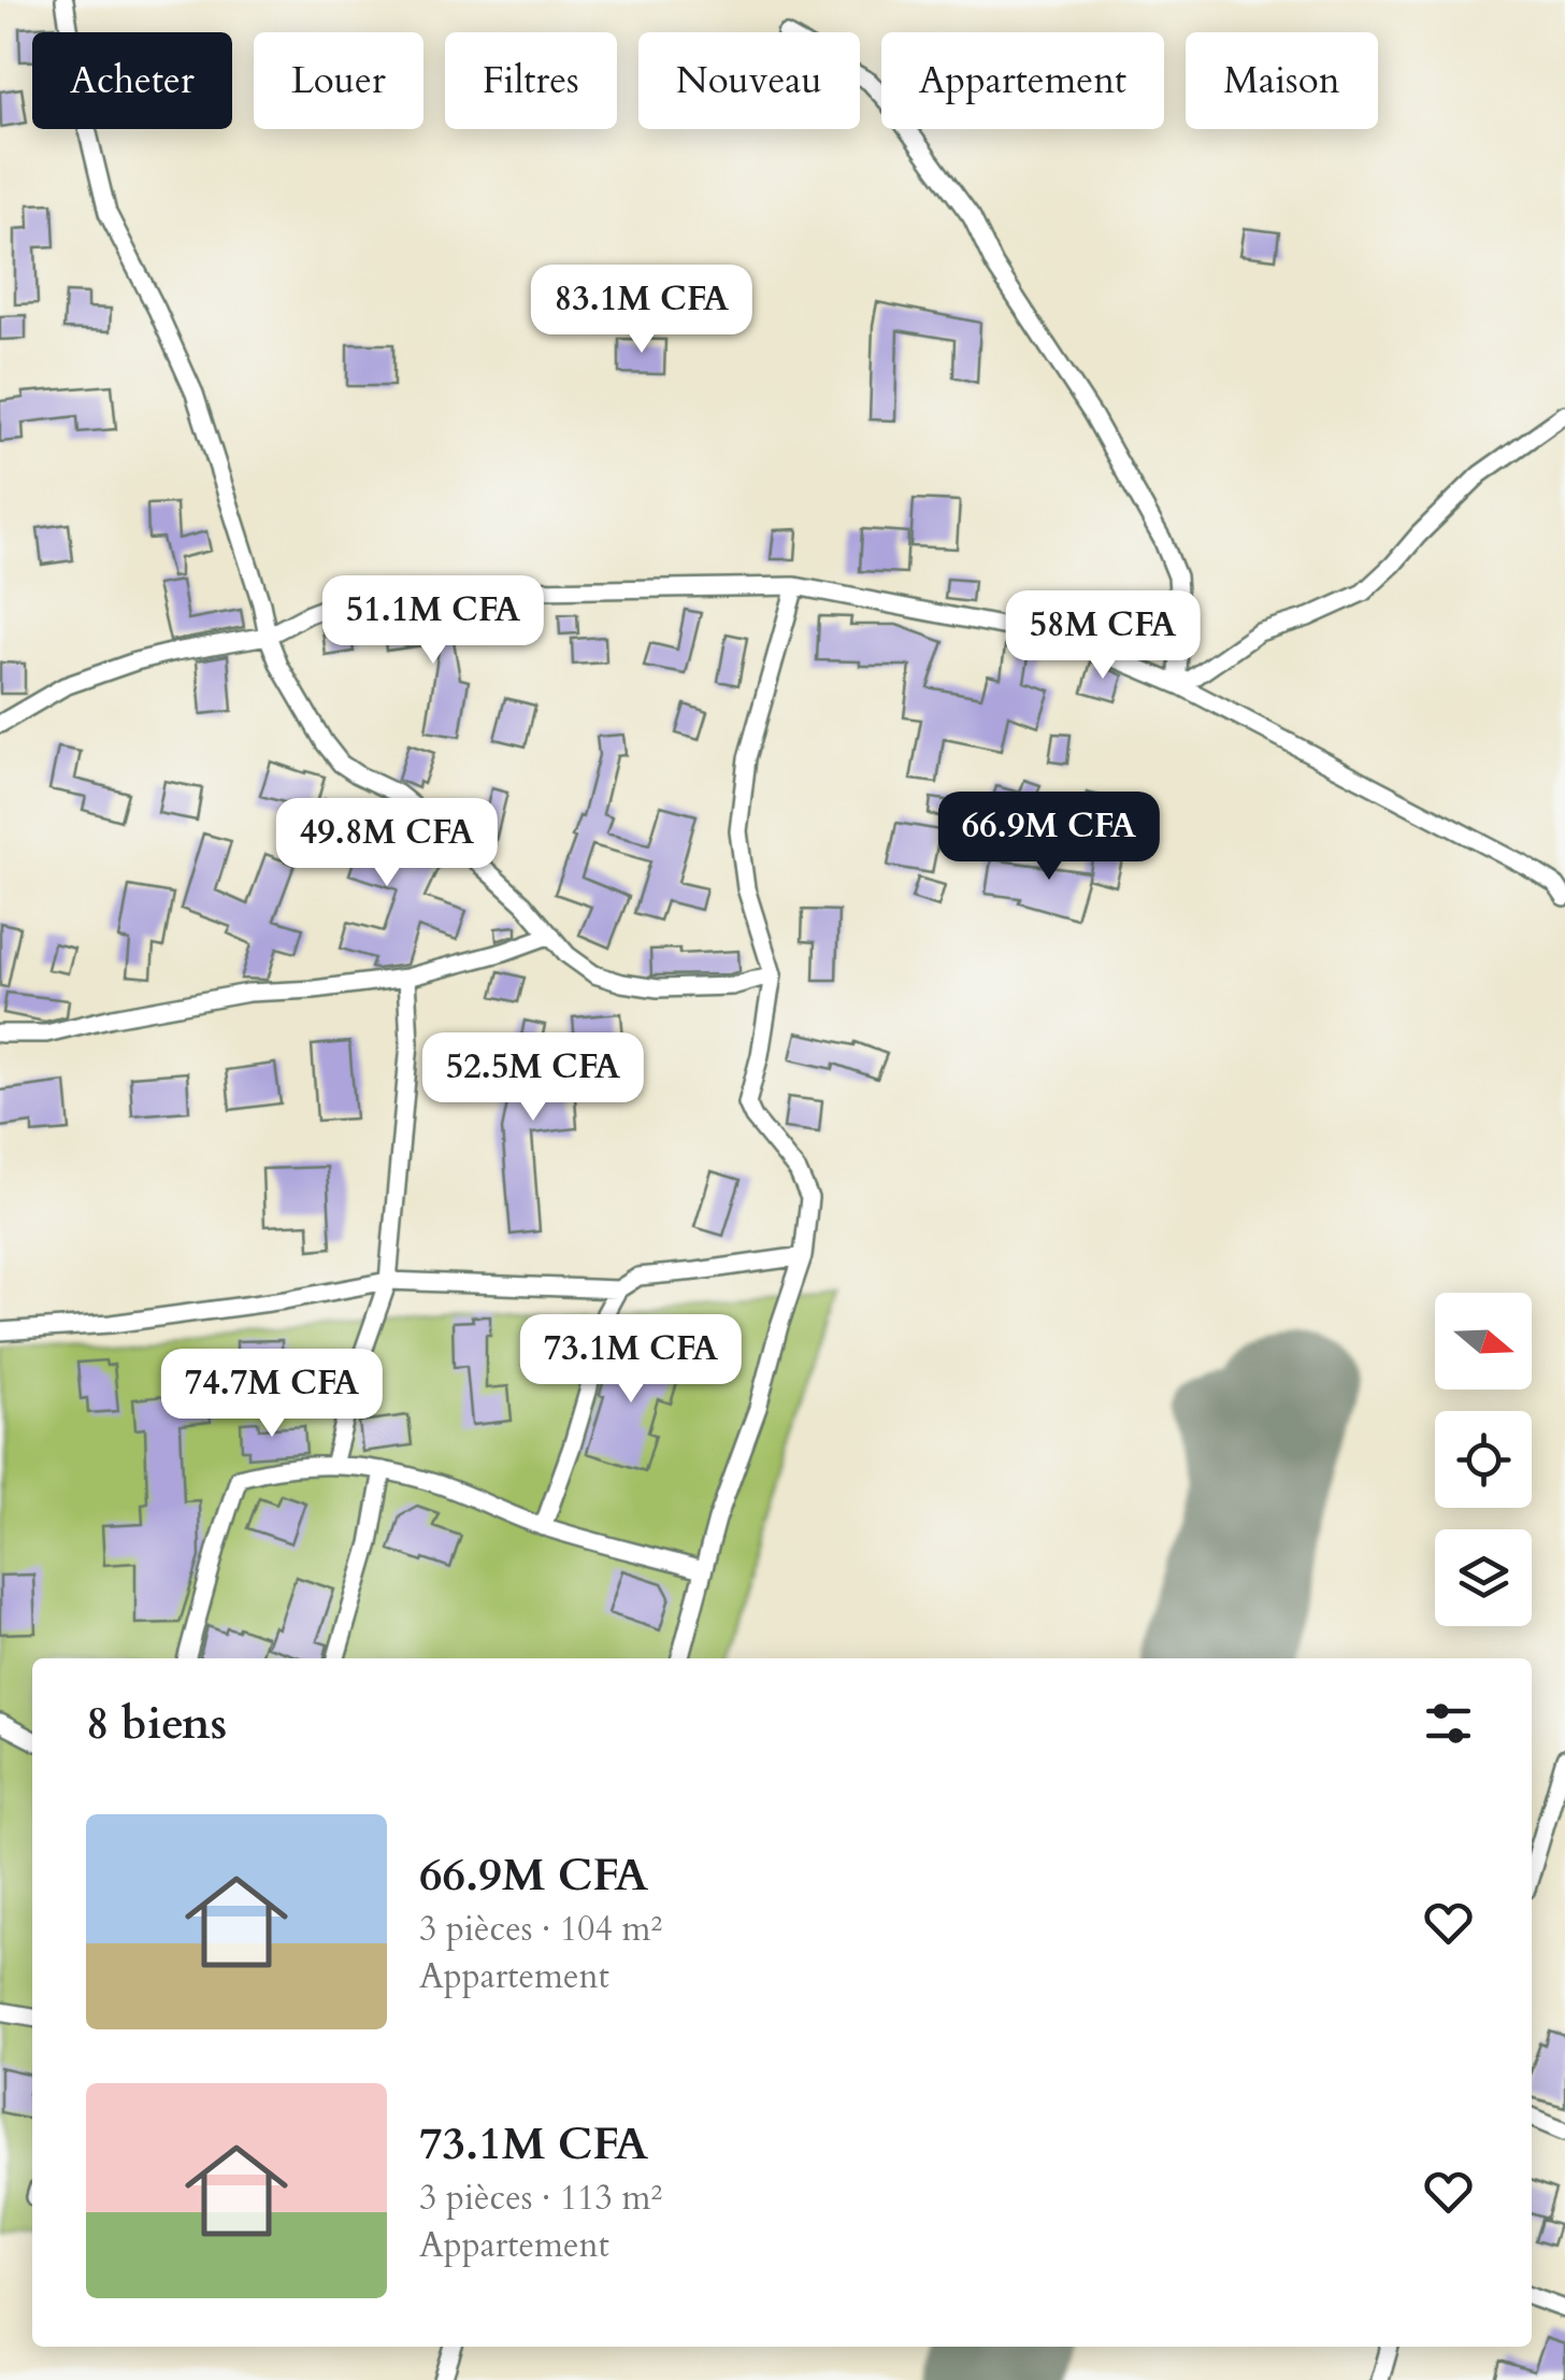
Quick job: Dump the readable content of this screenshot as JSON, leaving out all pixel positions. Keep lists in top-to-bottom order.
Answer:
{
  "north": "right",
  "page": {
    "chip": [
      "Acheter",
      "Louer",
      "Filtres",
      "Nouveau",
      "Appartement",
      "Maison"
    ],
    "price": [
      "83.1M CFA",
      "51.1M CFA",
      "58M CFA",
      "66.9M CFA",
      "49.8M CFA",
      "52.5M CFA",
      "73.1M CFA",
      "74.7M CFA"
    ],
    "heading": "8 biens",
    "list": [
      {
        "name": "66.9M CFA",
        "note": "3 pièces · 104 m² · Appartement"
      },
      {
        "name": "73.1M CFA",
        "note": "3 pièces · 113 m² · Appartement"
      }
    ]
  }
}
